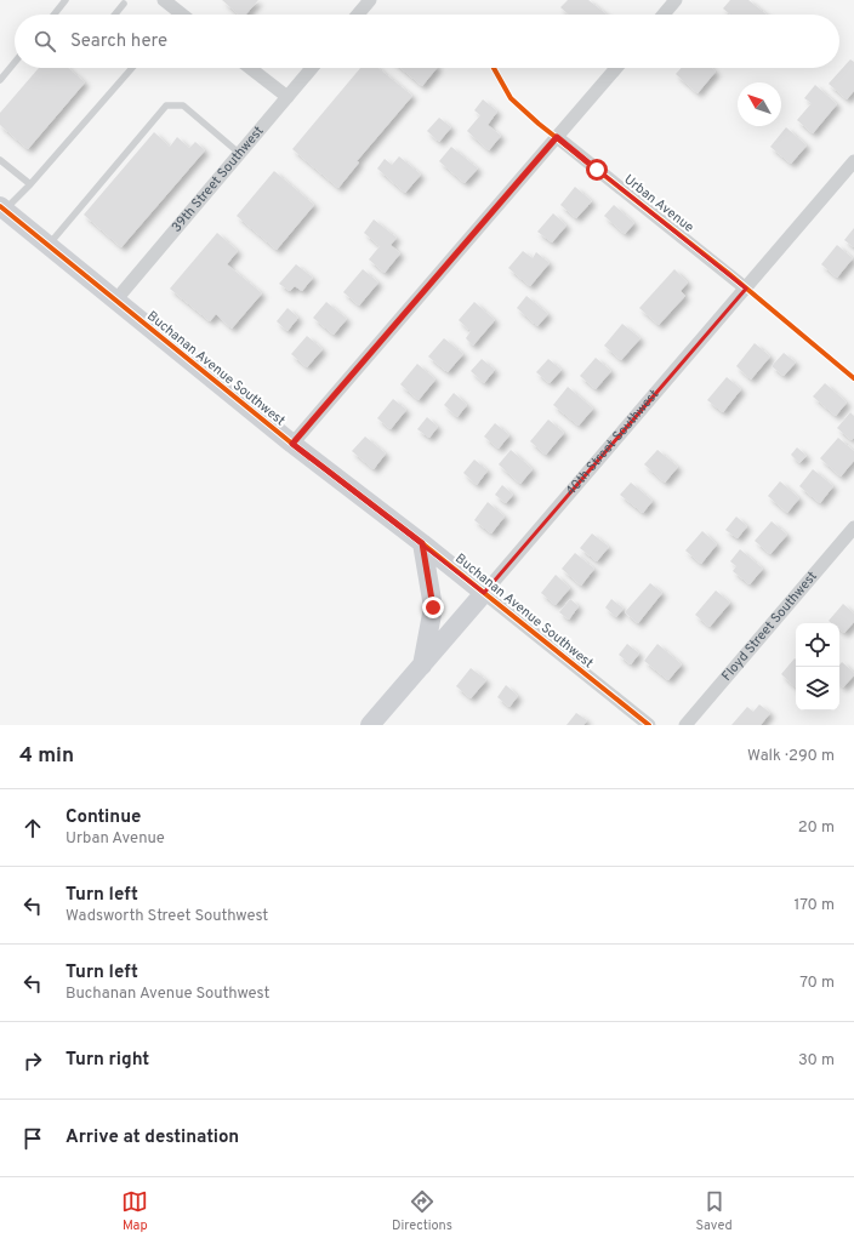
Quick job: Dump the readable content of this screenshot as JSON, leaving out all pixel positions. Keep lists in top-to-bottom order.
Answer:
{
  "streets": {
    "street": [
      "39th Street Southwest",
      "Urban Avenue",
      "Buchanan Avenue Southwest",
      "40th Street Southwest",
      "Floyd Street Southwest"
    ]
  },
  "crossings": [
    ["39th Street Southwest", "Buchanan Avenue Southwest"],
    ["Urban Avenue", "40th Street Southwest"],
    ["Buchanan Avenue Southwest", "40th Street Southwest"]
  ],
  "north": "top left",
  "page": {
    "search": "Search here",
    "heading": ["4 min", "Walk · 290 m"],
    "list": [
      ["Continue", "Urban Avenue", "20 m"],
      ["Turn left", "Wadsworth Street Southwest", "170 m"],
      ["Turn left", "Buchanan Avenue Southwest", "70 m"],
      ["Turn right", "30 m"],
      "Arrive at destination"
    ],
    "nav": ["Map", "Directions", "Saved"]
  }
}
